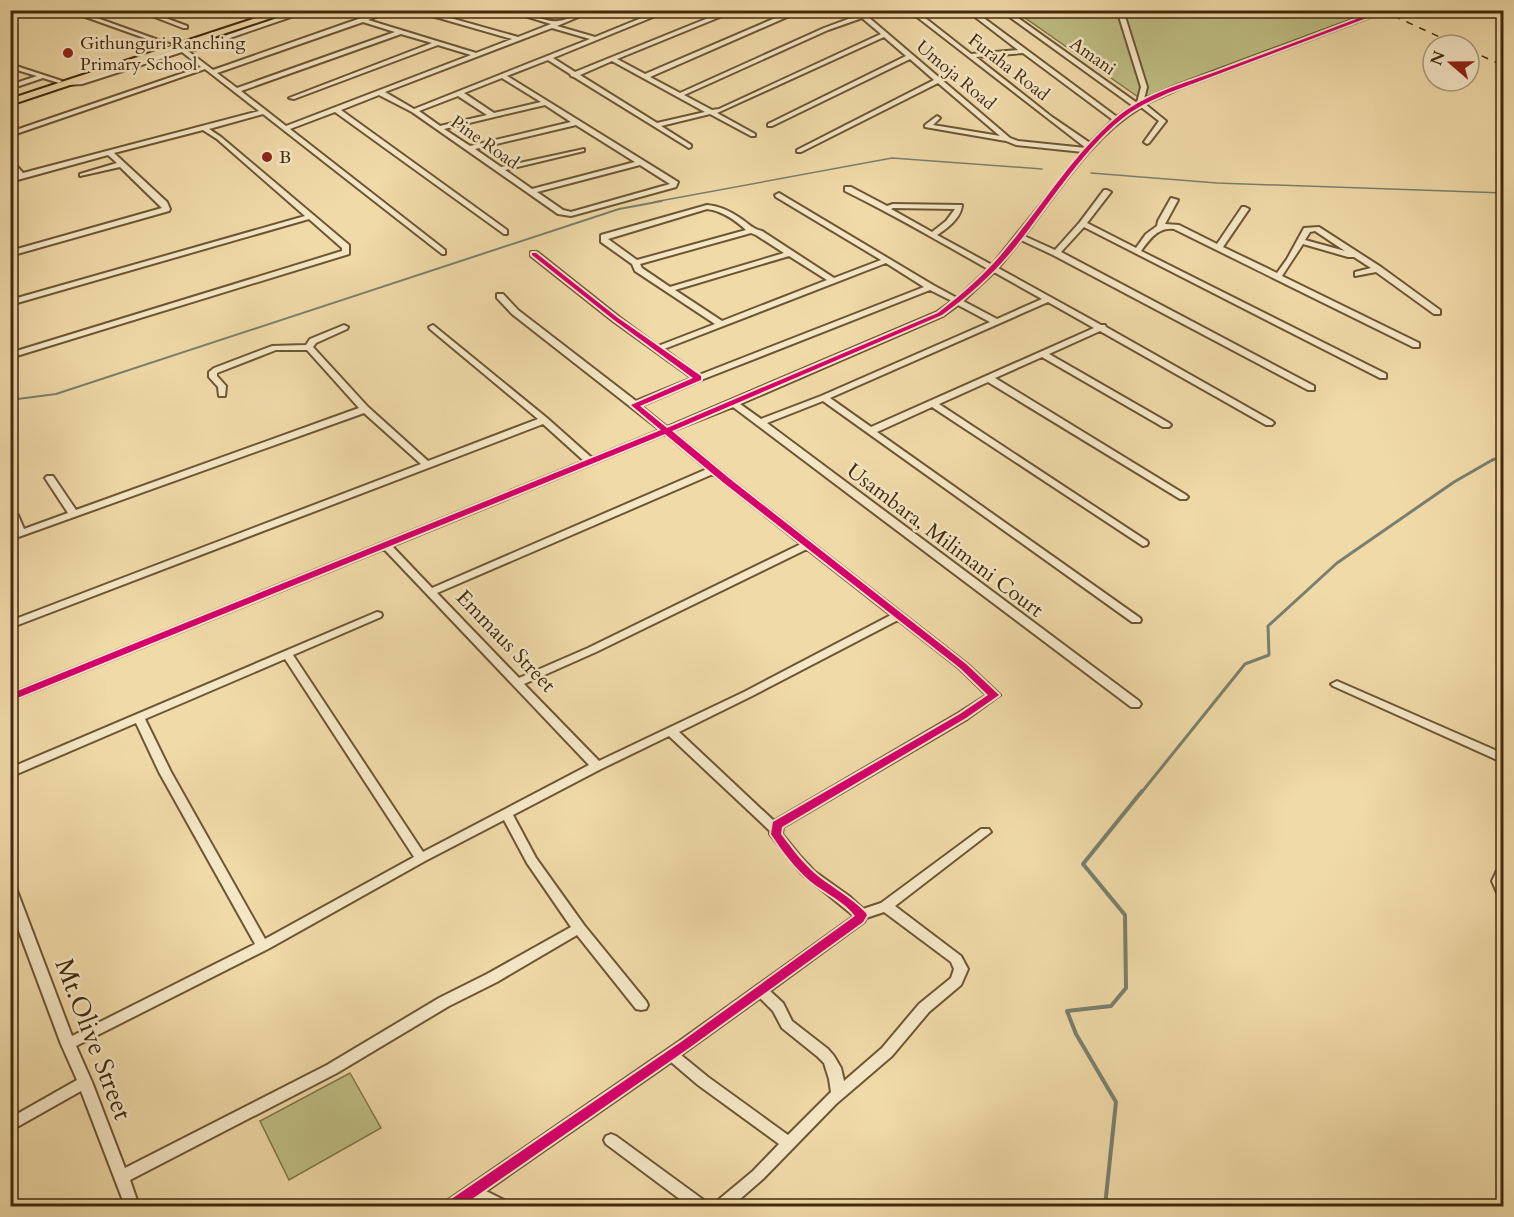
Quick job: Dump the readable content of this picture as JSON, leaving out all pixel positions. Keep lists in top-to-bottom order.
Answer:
{
  "streets": {
    "street": [
      "Amani",
      "Furaha Road",
      "Umoja Road",
      "Pine Road",
      "Usambara, Milimani Court",
      "Emmaus Street",
      "Mt.Olive Street"
    ]
  },
  "places": ["Githunguri Ranching Primary School", "B"],
  "north": "left"
}
